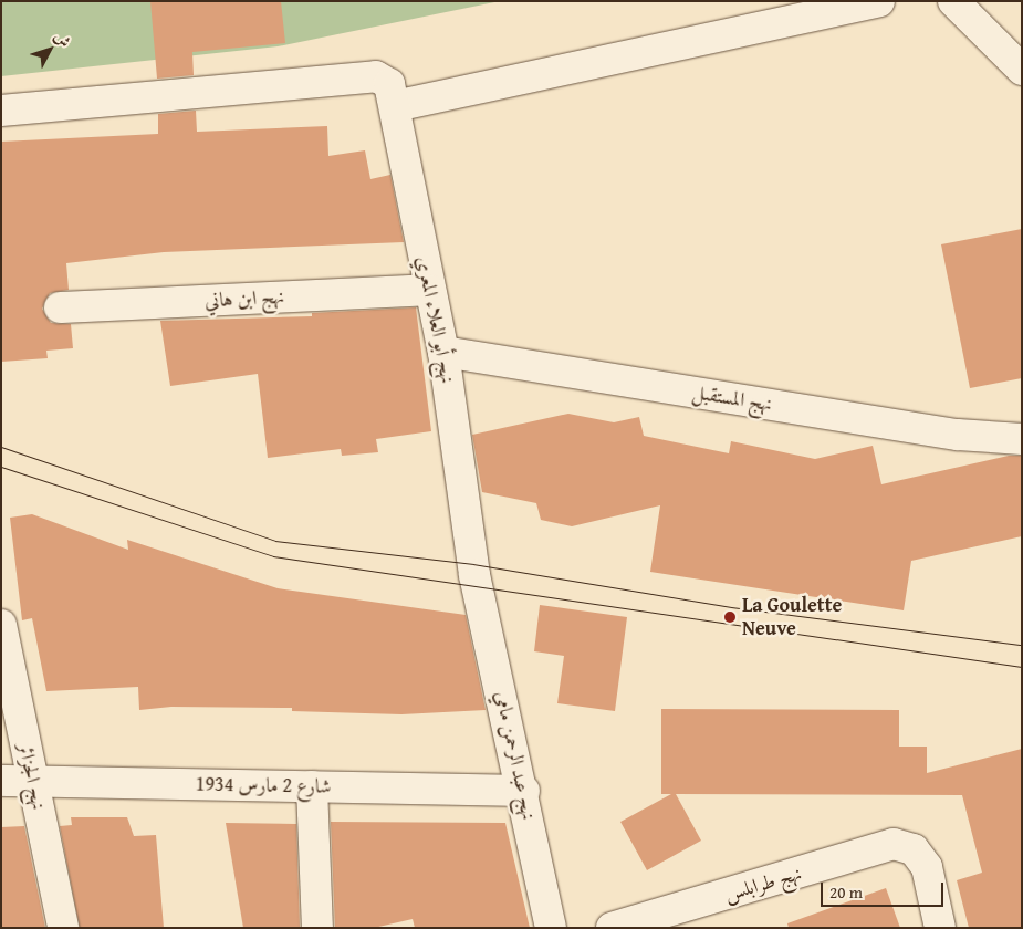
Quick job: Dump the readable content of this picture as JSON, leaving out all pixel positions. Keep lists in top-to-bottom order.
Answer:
{
  "streets": {
    "street": [
      "نهج ابن هاني",
      "نهج أبو العلاء المعري",
      "نهج المستقبل",
      "نهج عبد الرحمن مامي",
      "نهج الجزائر",
      "شارع 2 مارس 1934",
      "نهج طرابلس"
    ]
  },
  "crossings": [
    ["نهج ابن هاني", "نهج أبو العلاء المعري"],
    ["نهج أبو العلاء المعري", "نهج المستقبل"],
    ["نهج أبو العلاء المعري", "نهج عبد الرحمن مامي"],
    ["نهج عبد الرحمن مامي", "شارع 2 مارس 1934"],
    ["نهج الجزائر", "شارع 2 مارس 1934"]
  ],
  "places": ["La Goulette Neuve"],
  "scale_bar": "20 m",
  "north": "top right"
}
